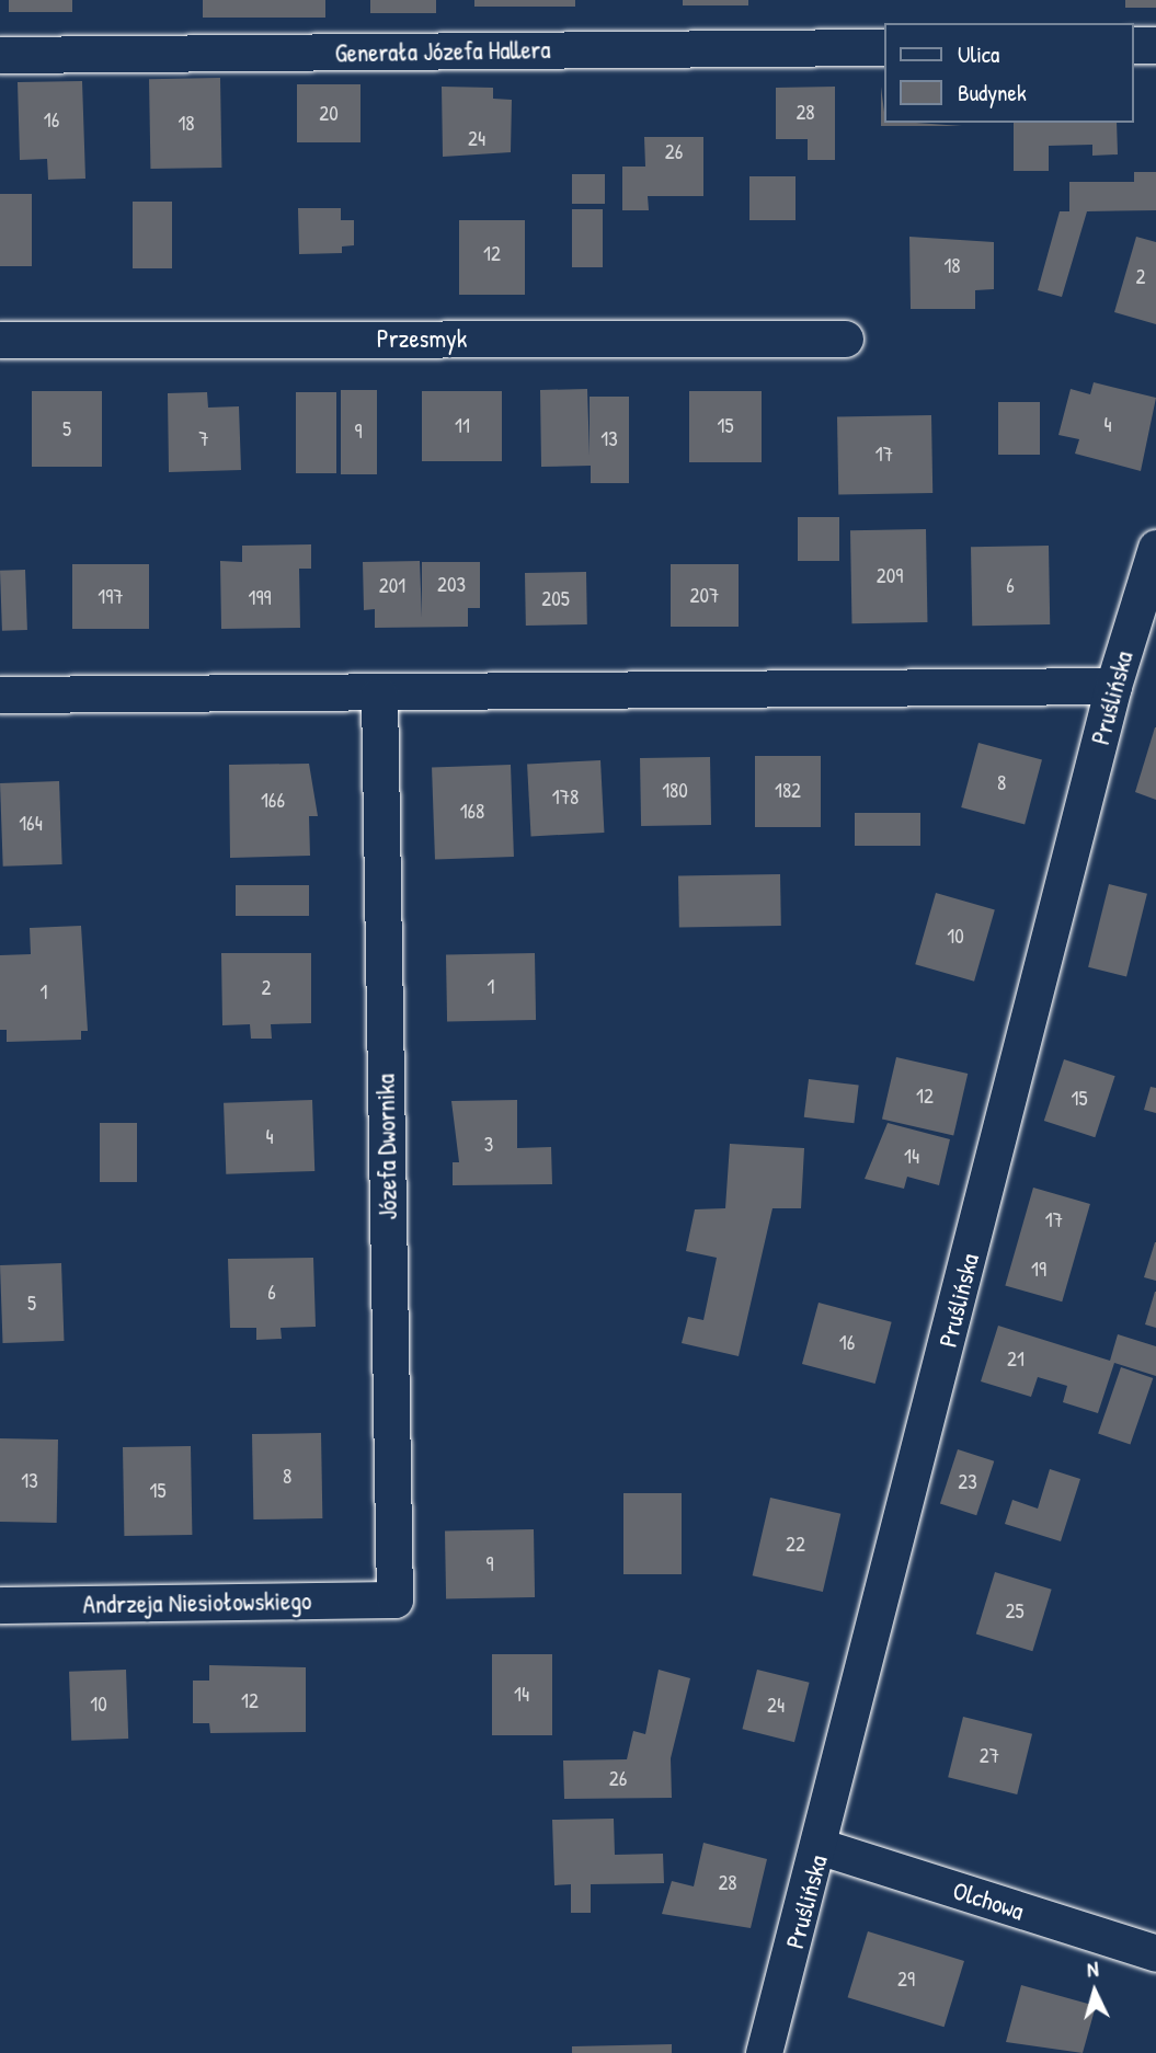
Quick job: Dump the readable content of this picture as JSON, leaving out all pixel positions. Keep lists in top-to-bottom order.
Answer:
{
  "streets": {
    "street": [
      "Generała Józefa Hallera",
      "Przesmyk",
      "Pruślińska",
      "Józefa Dwornika",
      "Andrzeja Niesiołowskiego",
      "Olchowa"
    ]
  },
  "crossings": [
    ["Pruślińska", "Olchowa"],
    ["Józefa Dwornika", "Andrzeja Niesiołowskiego"]
  ],
  "house_numbers": [
    "28",
    "20",
    "16",
    "18",
    "24",
    "26",
    "12",
    "18",
    "2",
    "4",
    "11",
    "15",
    "5",
    "9",
    "7",
    "13",
    "17",
    "209",
    "203",
    "201",
    "6",
    "207",
    "197",
    "199",
    "205",
    "8",
    "180",
    "182",
    "178",
    "166",
    "168",
    "164",
    "10",
    "1",
    "2",
    "1",
    "12",
    "15",
    "4",
    "3",
    "14",
    "17",
    "19",
    "6",
    "5",
    "16",
    "21",
    "8",
    "13",
    "23",
    "15",
    "22",
    "9",
    "25",
    "14",
    "12",
    "10",
    "24",
    "27",
    "26",
    "28",
    "29"
  ],
  "legend": ["Ulica", "Budynek"],
  "north": "top"
}
